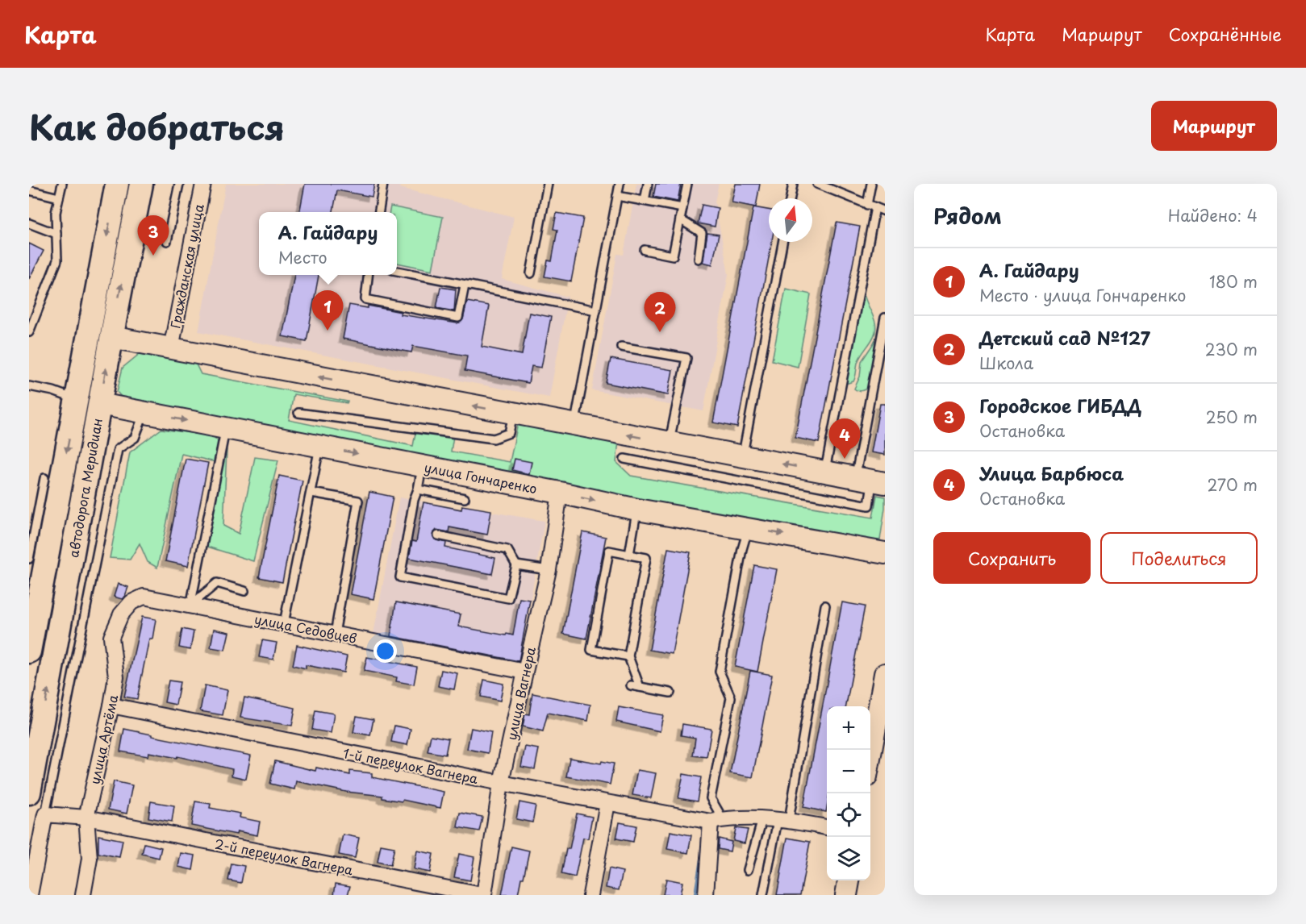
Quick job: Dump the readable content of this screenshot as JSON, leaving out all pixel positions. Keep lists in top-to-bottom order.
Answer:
{
  "streets": {
    "main road": ["улица Гончаренко", "автодорога Меридиан"],
    "street": [
      "Гражданская улица",
      "улица Седовцев",
      "улица Вагнера",
      "улица Артёма",
      "1-й переулок Вагнера",
      "2-й переулок Вагнера"
    ]
  },
  "crossings": [
    ["улица Гончаренко", "автодорога Меридиан"],
    ["улица Гончаренко", "улица Вагнера"],
    ["улица Седовцев", "улица Вагнера"],
    ["улица Седовцев", "улица Артёма"],
    ["улица Вагнера", "1-й переулок Вагнера"],
    ["улица Вагнера", "2-й переулок Вагнера"],
    ["улица Артёма", "1-й переулок Вагнера"],
    ["улица Артёма", "2-й переулок Вагнера"]
  ],
  "one_way": ["улица Гончаренко"],
  "north": "top",
  "page": {
    "header": "Карта",
    "nav": ["Карта", "Маршрут", "Сохранённые"],
    "title": "Как добраться",
    "buttons": [
      "Маршрут",
      ["Сохранить", "Поделиться"]
    ],
    "heading": ["Рядом", "Найдено: 4"],
    "popup": ["А. Гайдару", "Место"],
    "pins": [
      "3",
      "1",
      "2",
      "4"
    ],
    "list": [
      {
        "mark": "1",
        "name": "А. Гайдару",
        "note": "Место · улица Гончаренко",
        "value": "180 m"
      },
      {
        "mark": "2",
        "name": "Детский сад №127",
        "note": "Школа",
        "value": "230 m"
      },
      {
        "mark": "3",
        "name": "Городское ГИБДД",
        "note": "Остановка",
        "value": "250 m"
      },
      {
        "mark": "4",
        "name": "Улица Барбюса",
        "note": "Остановка",
        "value": "270 m"
      }
    ],
    "map_buttons": ["+", "−"]
  }
}
